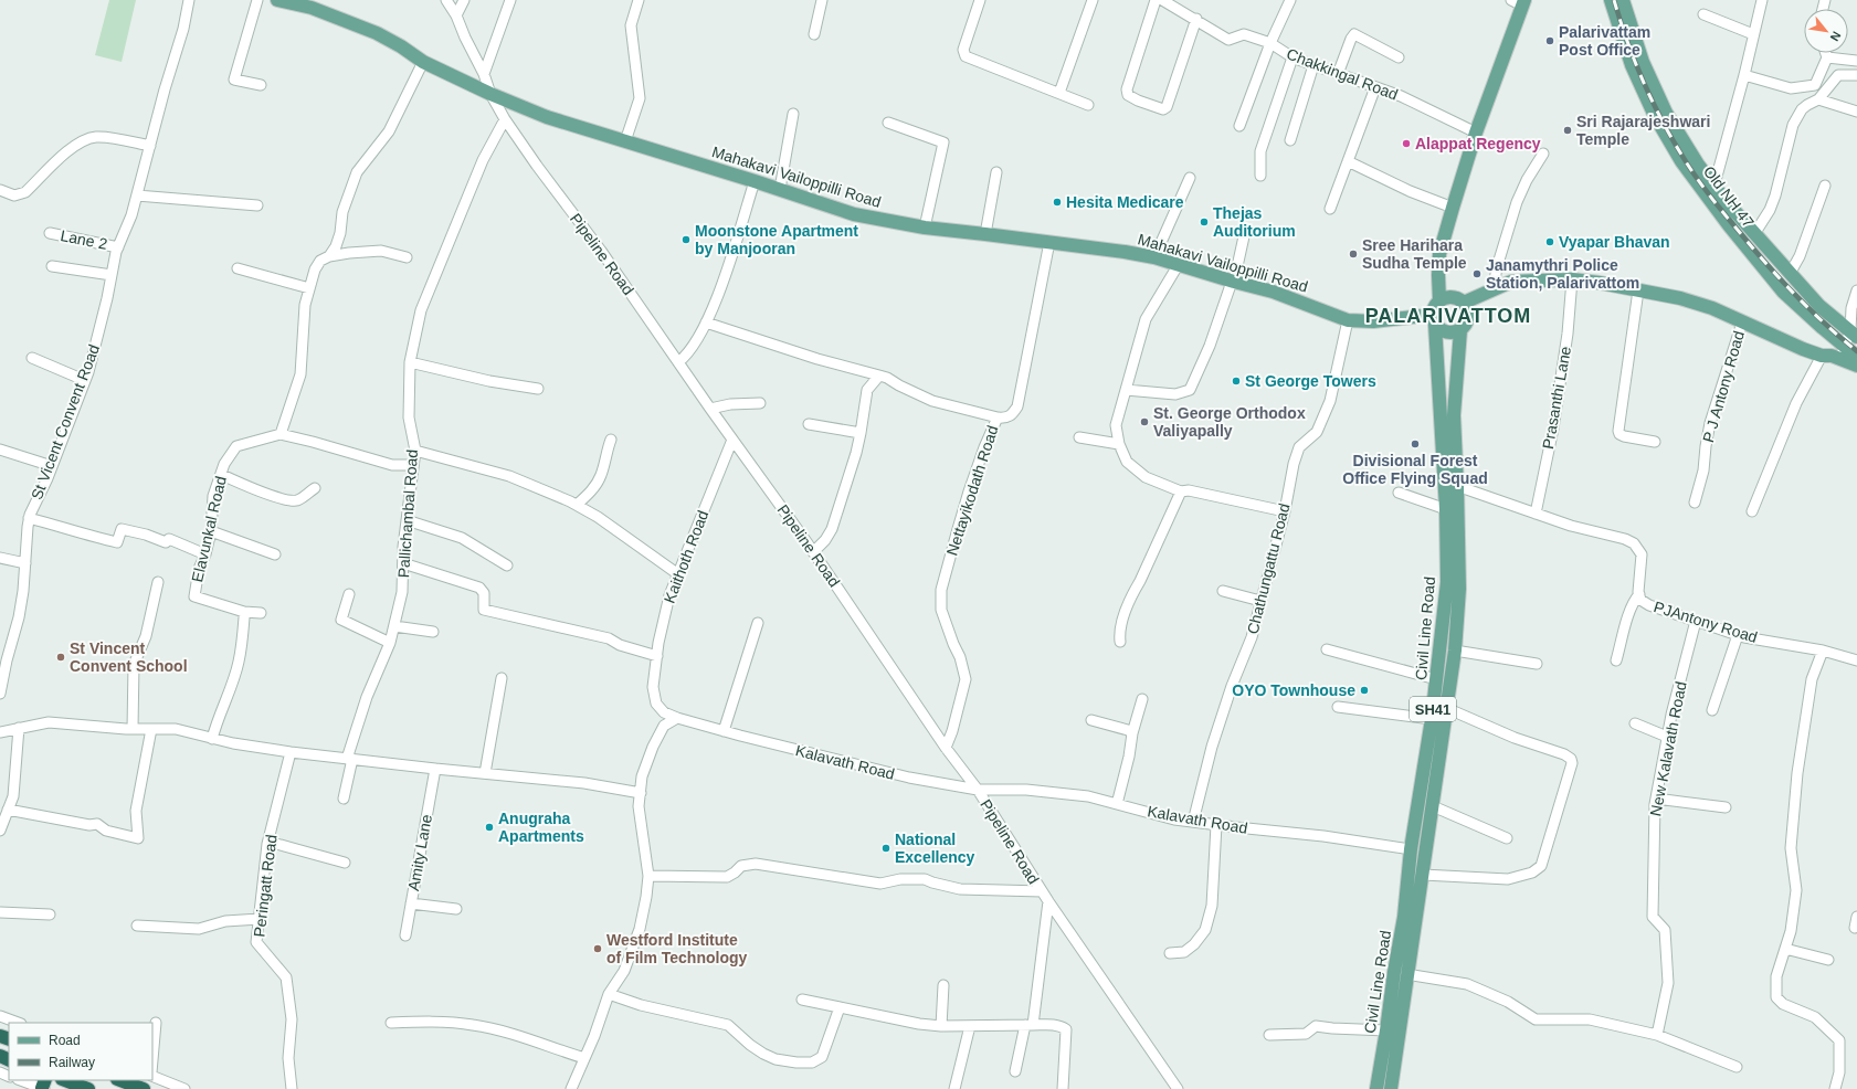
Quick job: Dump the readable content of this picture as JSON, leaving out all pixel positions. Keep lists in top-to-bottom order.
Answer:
{
  "streets": {
    "main road": [
      "Mahakavi Vailoppilli Road",
      "Old NH 47",
      "Civil Line Road",
      "SH41"
    ],
    "street": [
      "Chakkingal Road",
      "Lane 2",
      "Pipeline Road",
      "P J Antony Road",
      "Prasanthi Lane",
      "St Vicent Convent Road",
      "Nettayikodath Road",
      "Pallichambal Road",
      "Elavunkal Road",
      "Kaithoth Road",
      "Chathungattu Road",
      "PJAntony Road",
      "New Kalavath Road",
      "Kalavath Road",
      "Amity Lane",
      "Peringatt Road"
    ]
  },
  "crossings": [
    ["Mahakavi Vailoppilli Road", "Pipeline Road"],
    ["Mahakavi Vailoppilli Road", "Nettayikodath Road"],
    ["Mahakavi Vailoppilli Road", "Chathungattu Road"],
    ["Mahakavi Vailoppilli Road", "Civil Line Road"],
    ["Lane 2", "St Vicent Convent Road"],
    ["Pipeline Road", "Nettayikodath Road"],
    ["Pipeline Road", "Pallichambal Road"],
    ["Pipeline Road", "Kaithoth Road"],
    ["Pipeline Road", "Kalavath Road"],
    ["Prasanthi Lane", "PJAntony Road"],
    ["Kaithoth Road", "Kalavath Road"],
    ["Chathungattu Road", "Kalavath Road"],
    ["PJAntony Road", "New Kalavath Road"],
    ["Civil Line Road", "Kalavath Road"]
  ],
  "districts": ["PALARIVATTOM"],
  "places": [
    "Palarivattam Post Office",
    "Sri Rajarajeshwari Temple",
    "Alappat Regency",
    "Hesita Medicare",
    "Thejas Auditorium",
    "Moonstone Apartment by Manjooran",
    "Vyapar Bhavan",
    "Sree Harihara Sudha Temple",
    "Janamythri Police Station, Palarivattom",
    "St George Towers",
    "St. George Orthodox Valiyapally",
    "Divisional Forest Office Flying Squad",
    "St Vincent Convent School",
    "OYO Townhouse",
    "Anugraha Apartments",
    "National Excellency",
    "Westford Institute of Film Technology"
  ],
  "legend": ["Road", "Railway"],
  "north": "bottom right"
}
